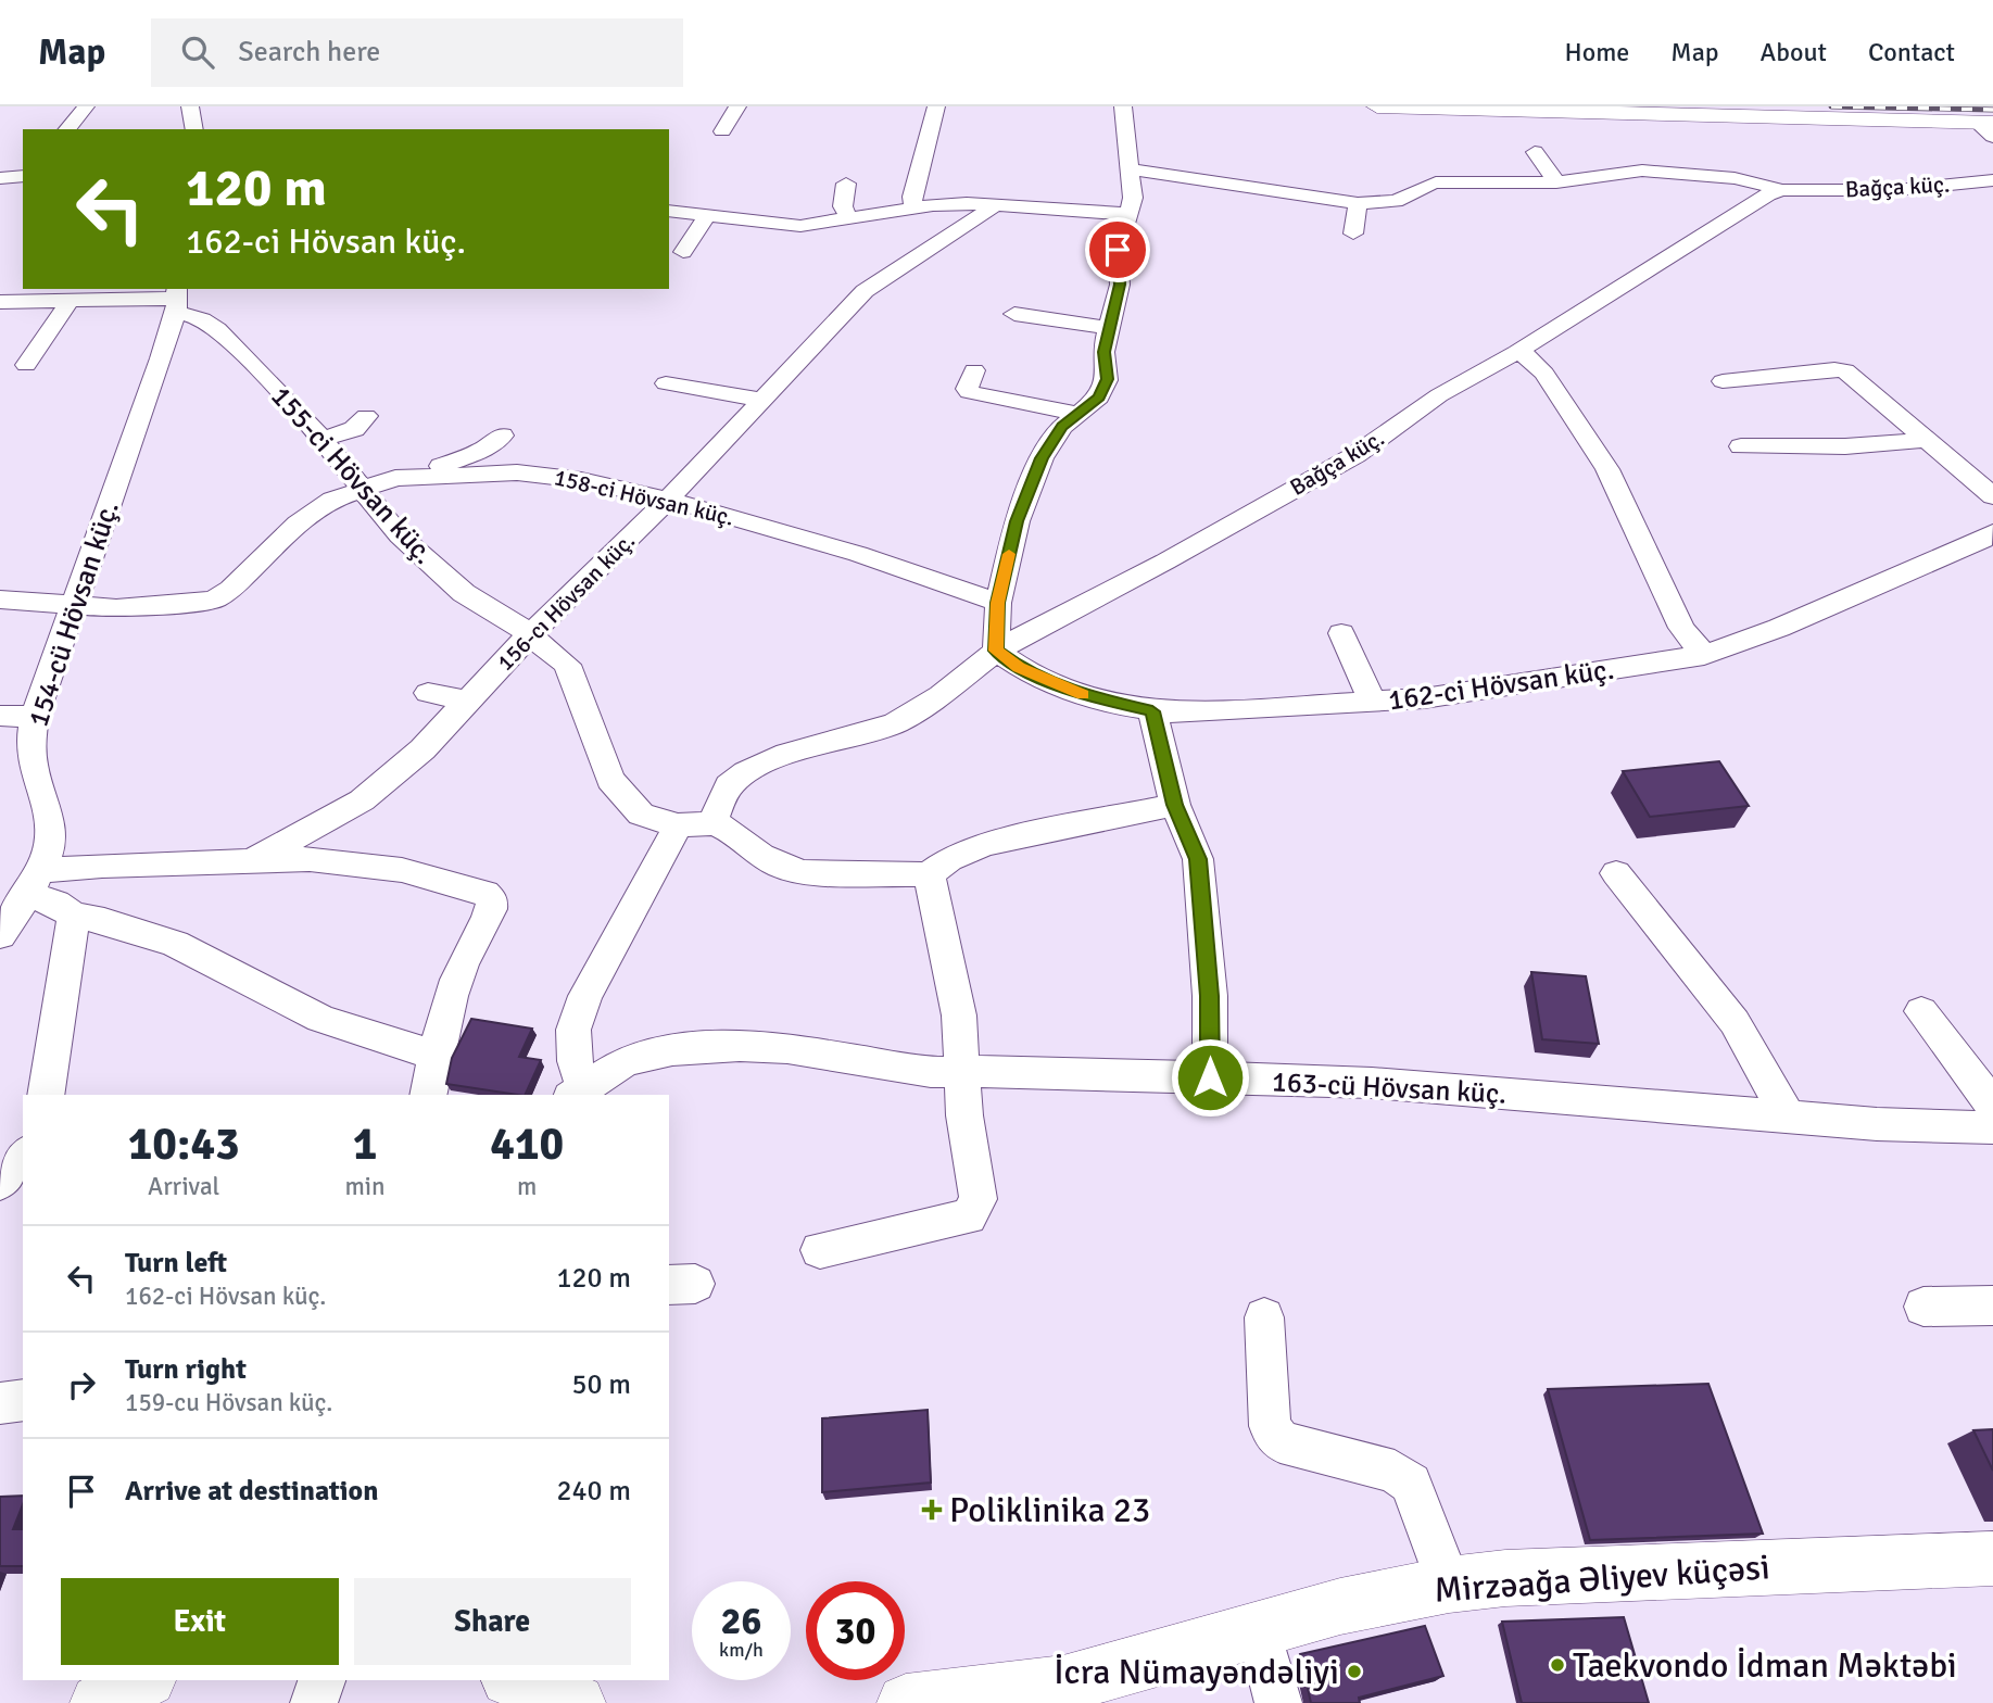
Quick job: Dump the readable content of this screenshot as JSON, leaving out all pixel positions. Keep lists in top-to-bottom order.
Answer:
{
  "streets": {
    "street": [
      "Bağça küç.",
      "155-ci Hövsan küç.",
      "158-ci Hövsan küç.",
      "156-cı Hövsan küç.",
      "154-cü Hövsan küç.",
      "162-ci Hövsan küç.",
      "163-cü Hövsan küç.",
      "Mirzəağa Əliyev küçəsi"
    ]
  },
  "crossings": [
    ["Bağça küç.", "155-ci Hövsan küç."],
    ["Bağça küç.", "162-ci Hövsan küç."],
    ["155-ci Hövsan küç.", "158-ci Hövsan küç."],
    ["155-ci Hövsan küç.", "156-cı Hövsan küç."],
    ["155-ci Hövsan küç.", "154-cü Hövsan küç."],
    ["158-ci Hövsan küç.", "156-cı Hövsan küç."],
    ["158-ci Hövsan küç.", "154-cü Hövsan küç."]
  ],
  "places": {
    "health": ["Poliklinika 23"],
    "other": ["Taekvondo İdman Məktəbi", "İcra Nümayəndəliyi"]
  },
  "page": {
    "header": "Map",
    "search": "Search here",
    "nav": [
      "Home",
      "Map",
      "About",
      "Contact"
    ],
    "turn": ["120 m", "162-ci Hövsan küç."],
    "eta": [
      "10:43",
      "Arrival",
      "1",
      "min",
      "410",
      "m"
    ],
    "list": [
      {
        "name": "Turn left",
        "note": "162-ci Hövsan küç.",
        "value": "120 m"
      },
      {
        "name": "Turn right",
        "note": "159-cu Hövsan küç.",
        "value": "50 m"
      },
      {
        "name": "Arrive at destination",
        "value": "240 m"
      }
    ],
    "buttons": ["Exit", "Share"],
    "speed": "26 km/h",
    "limit": "30"
  }
}
